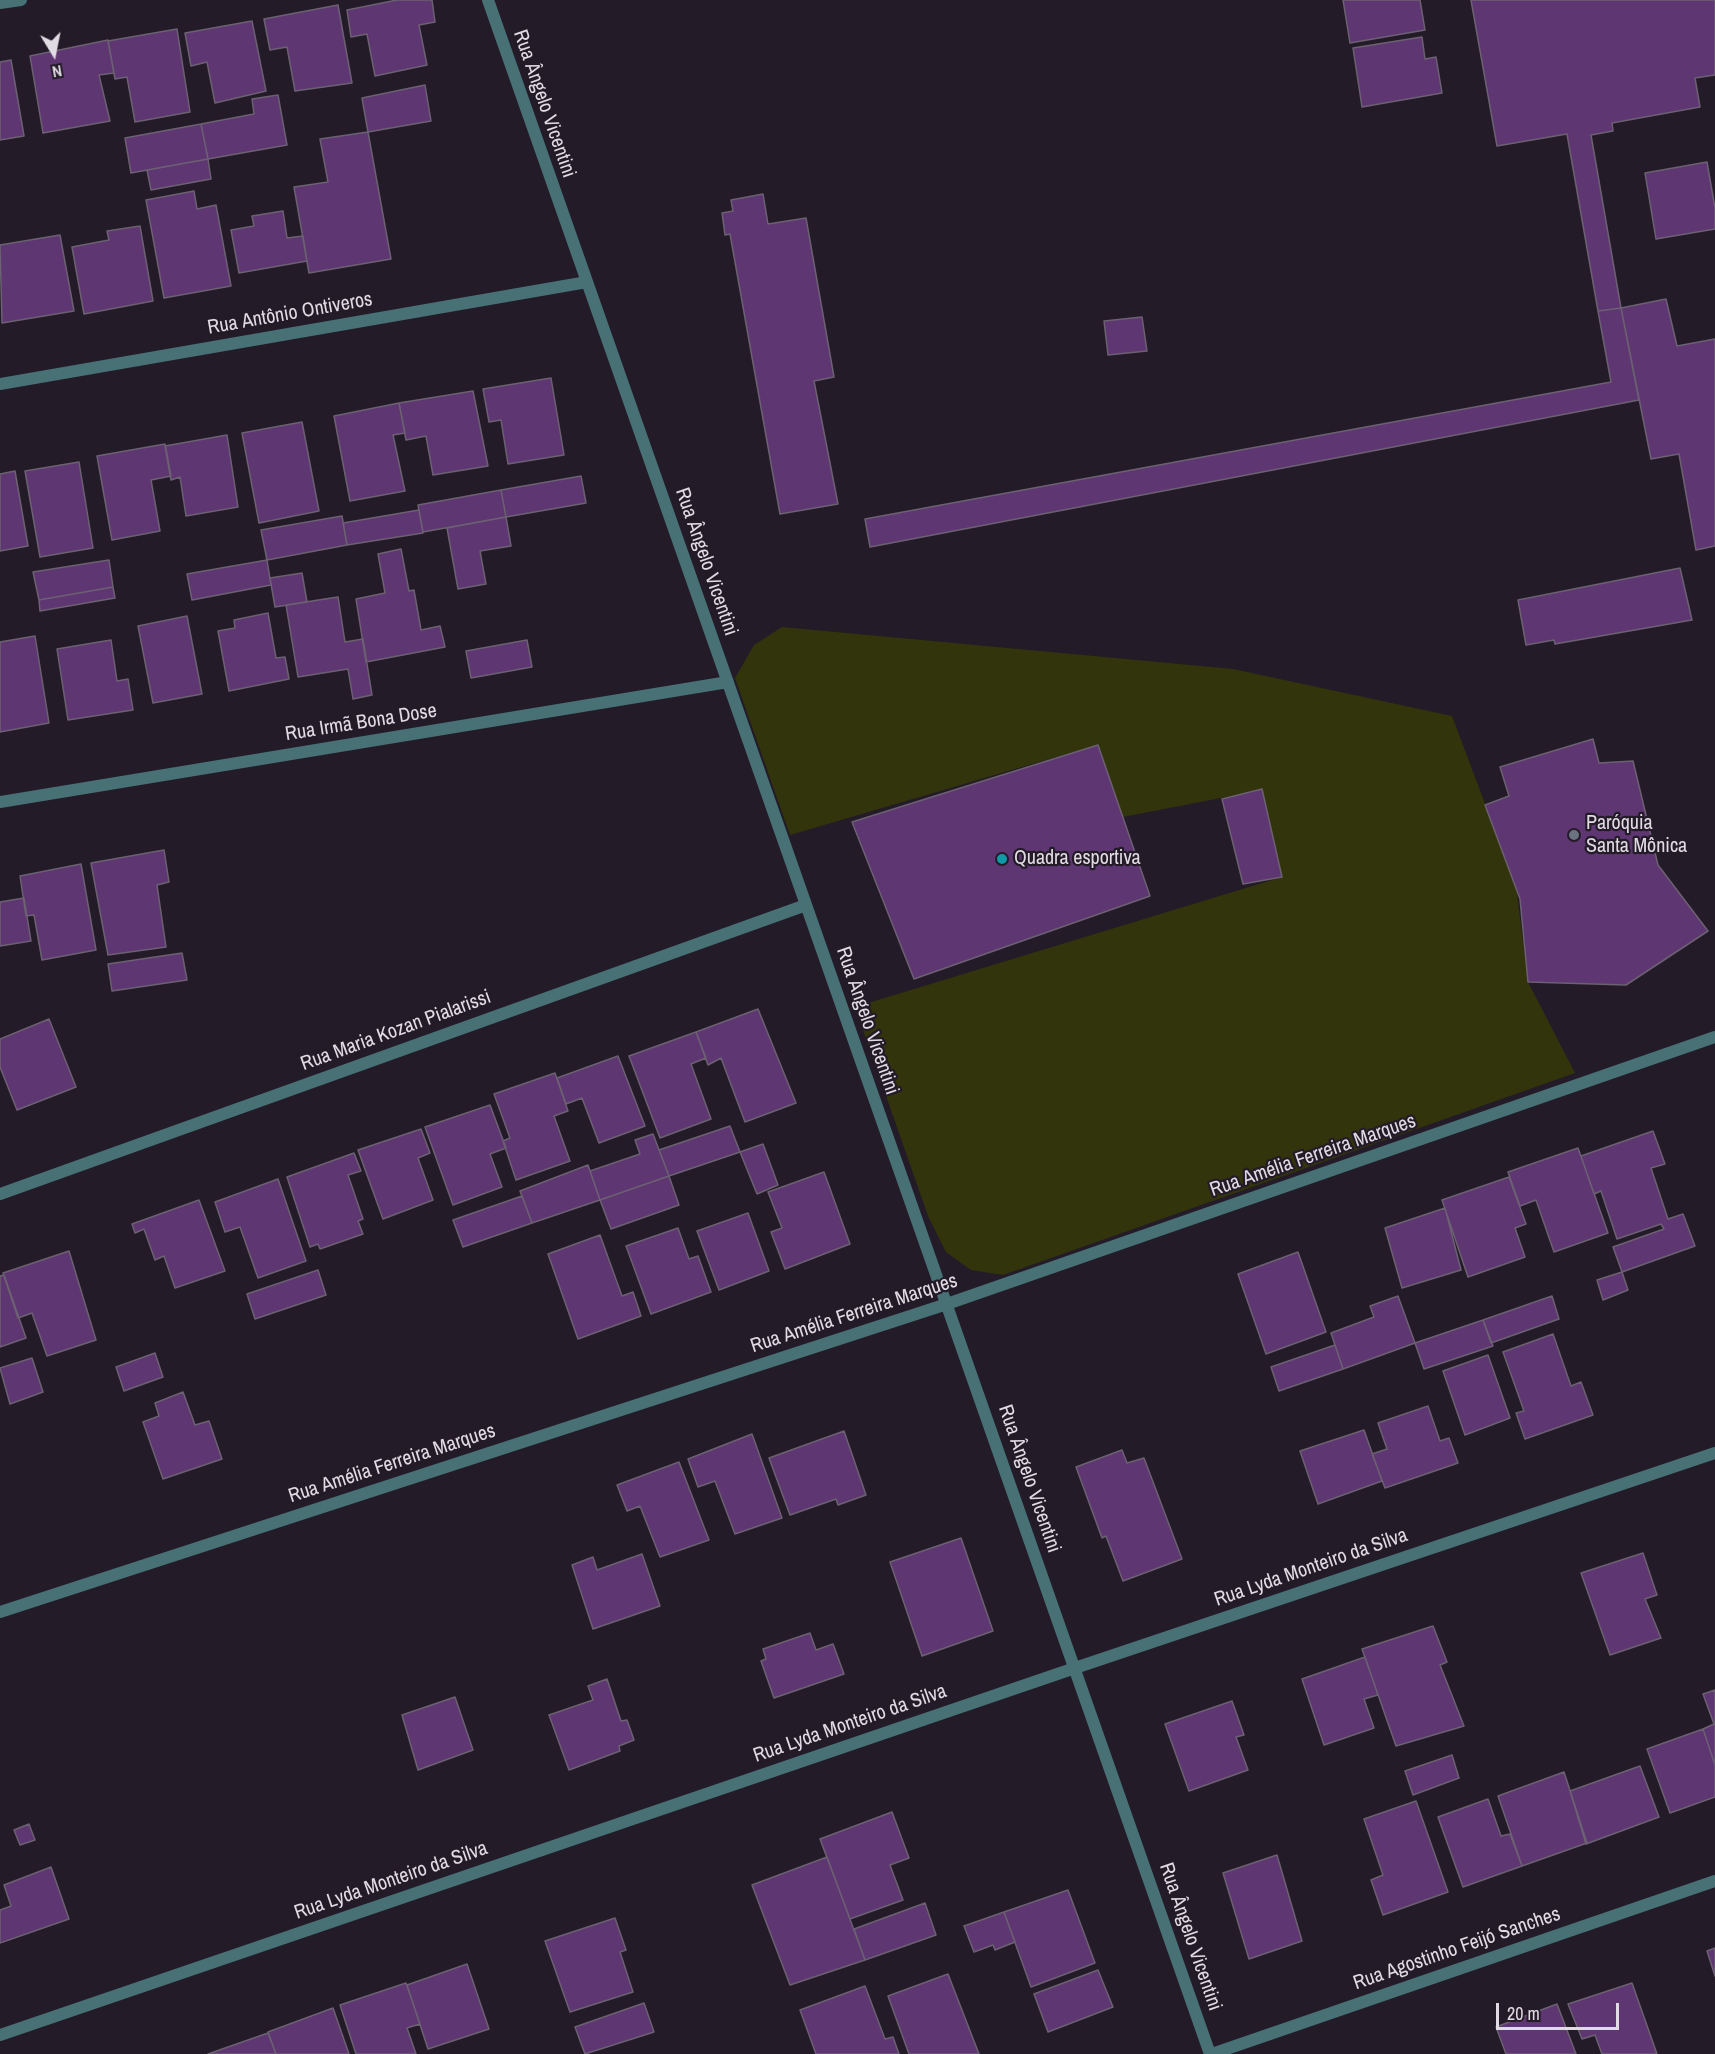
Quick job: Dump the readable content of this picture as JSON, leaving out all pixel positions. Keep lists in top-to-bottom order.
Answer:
{
  "streets": {
    "street": [
      "Rua Ângelo Vicentini",
      "Rua Antônio Ontiveros",
      "Rua Irmã Bona Dose",
      "Rua Maria Kozan Pialarissi",
      "Rua Amélia Ferreira Marques",
      "Rua Lyda Monteiro da Silva",
      "Rua Agostinho Feijó Sanches"
    ]
  },
  "crossings": [
    ["Rua Ângelo Vicentini", "Rua Antônio Ontiveros"],
    ["Rua Ângelo Vicentini", "Rua Irmã Bona Dose"],
    ["Rua Ângelo Vicentini", "Rua Maria Kozan Pialarissi"],
    ["Rua Ângelo Vicentini", "Rua Amélia Ferreira Marques"],
    ["Rua Ângelo Vicentini", "Rua Lyda Monteiro da Silva"],
    ["Rua Ângelo Vicentini", "Rua Agostinho Feijó Sanches"]
  ],
  "places": ["Paróquia Santa Mônica", "Quadra esportiva"],
  "scale_bar": "20 m",
  "north": "bottom"
}
